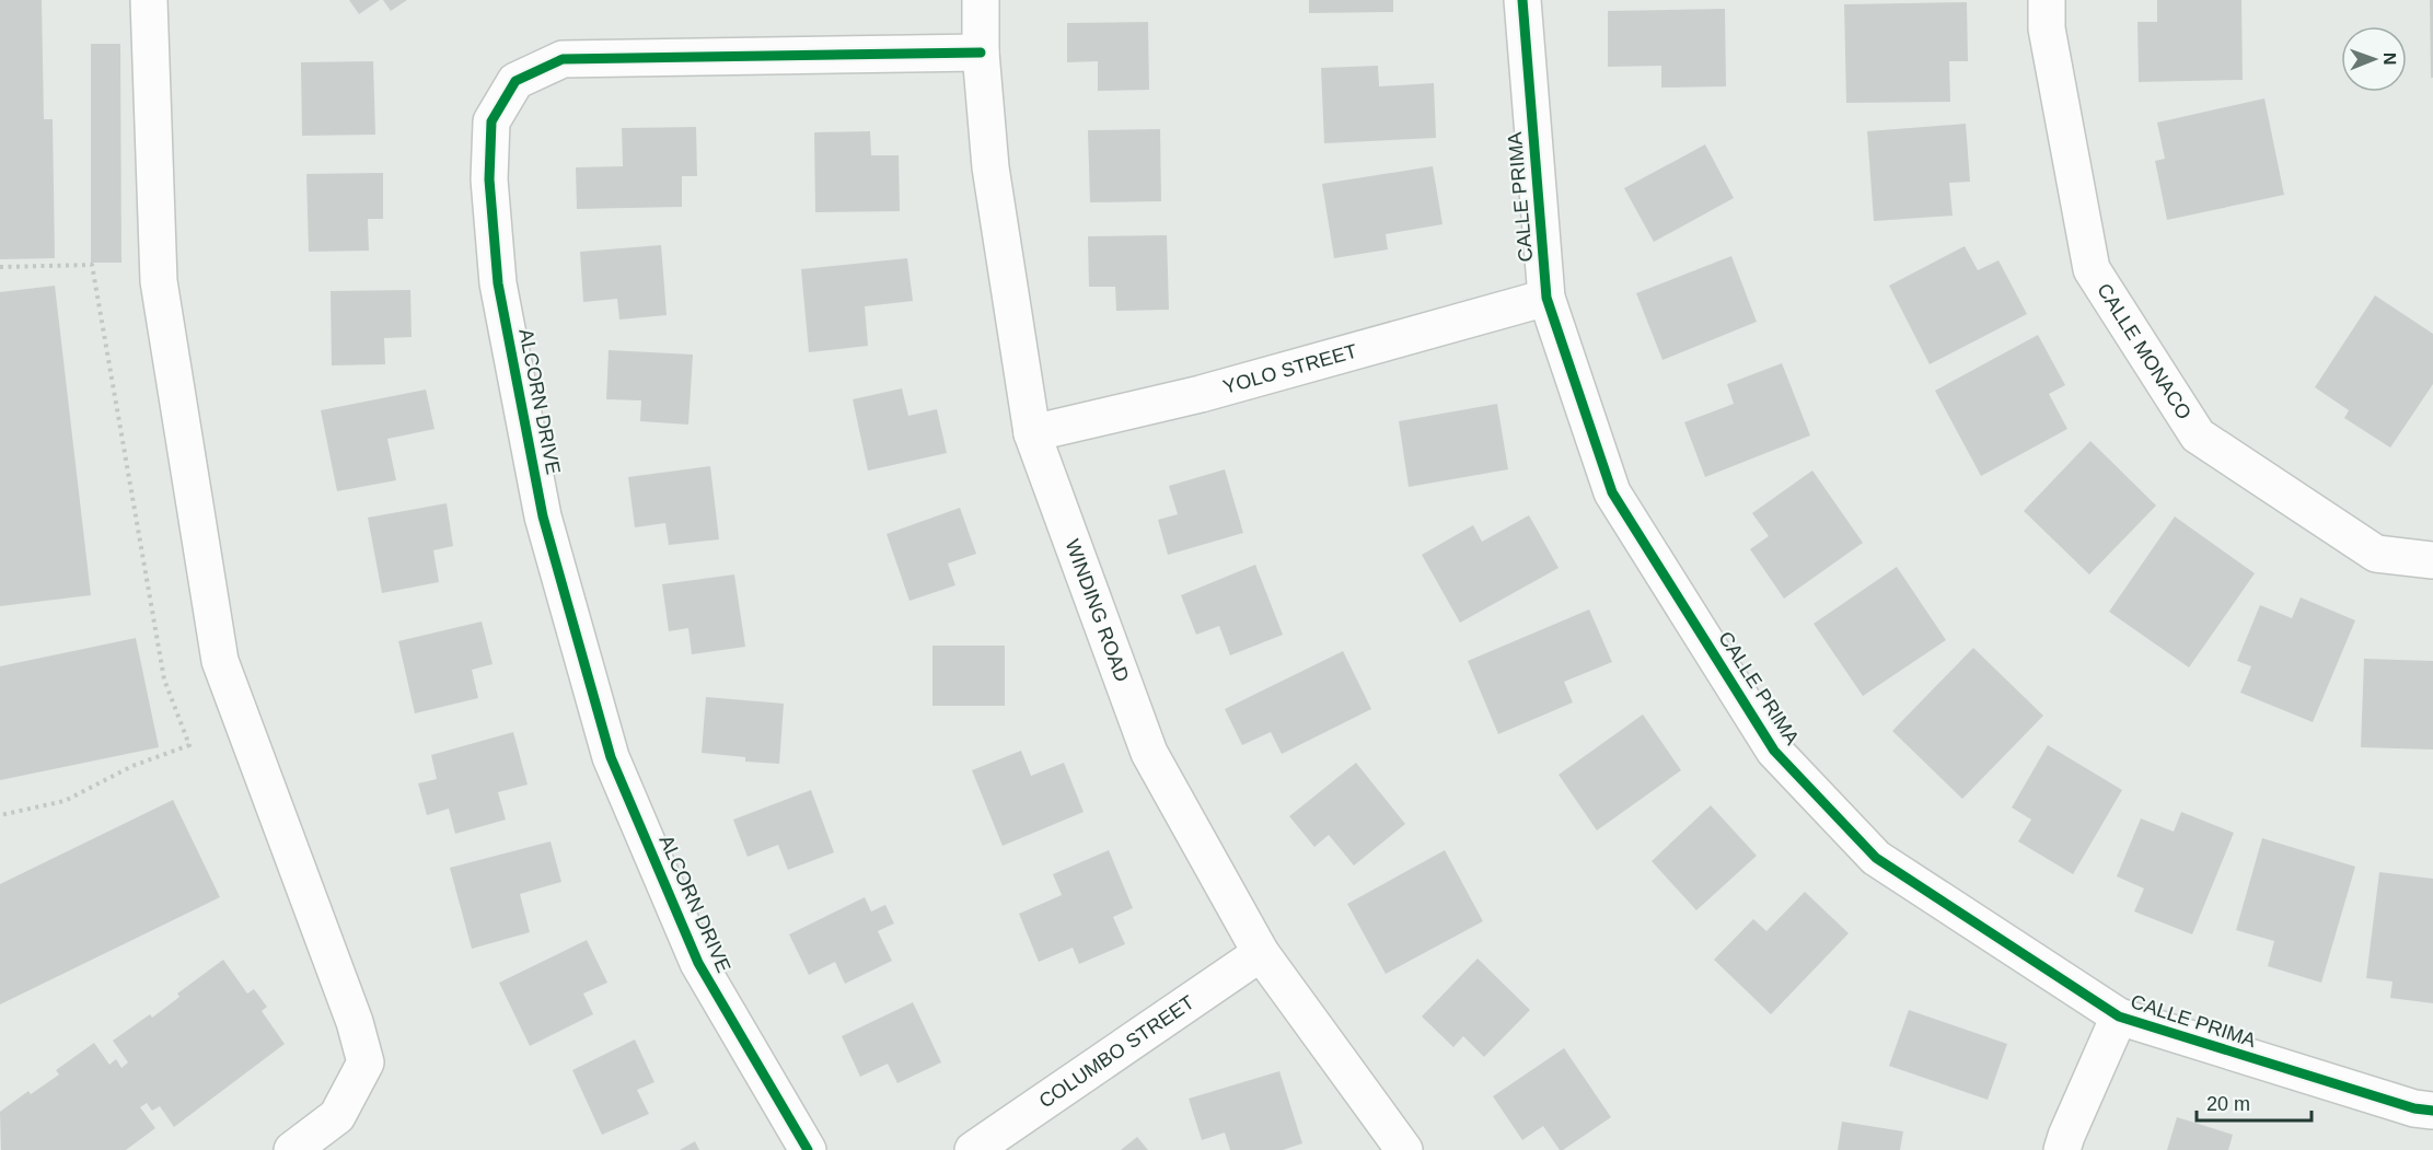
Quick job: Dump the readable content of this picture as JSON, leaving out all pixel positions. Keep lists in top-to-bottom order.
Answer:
{
  "streets": {
    "street": [
      "CALLE PRIMA",
      "CALLE MONACO",
      "YOLO STREET",
      "ALCORN DRIVE",
      "WINDING ROAD",
      "COLUMBO STREET"
    ]
  },
  "crossings": [
    ["CALLE PRIMA", "YOLO STREET"],
    ["YOLO STREET", "WINDING ROAD"],
    ["ALCORN DRIVE", "WINDING ROAD"],
    ["WINDING ROAD", "COLUMBO STREET"]
  ],
  "scale_bar": "20 m",
  "north": "right"
}
